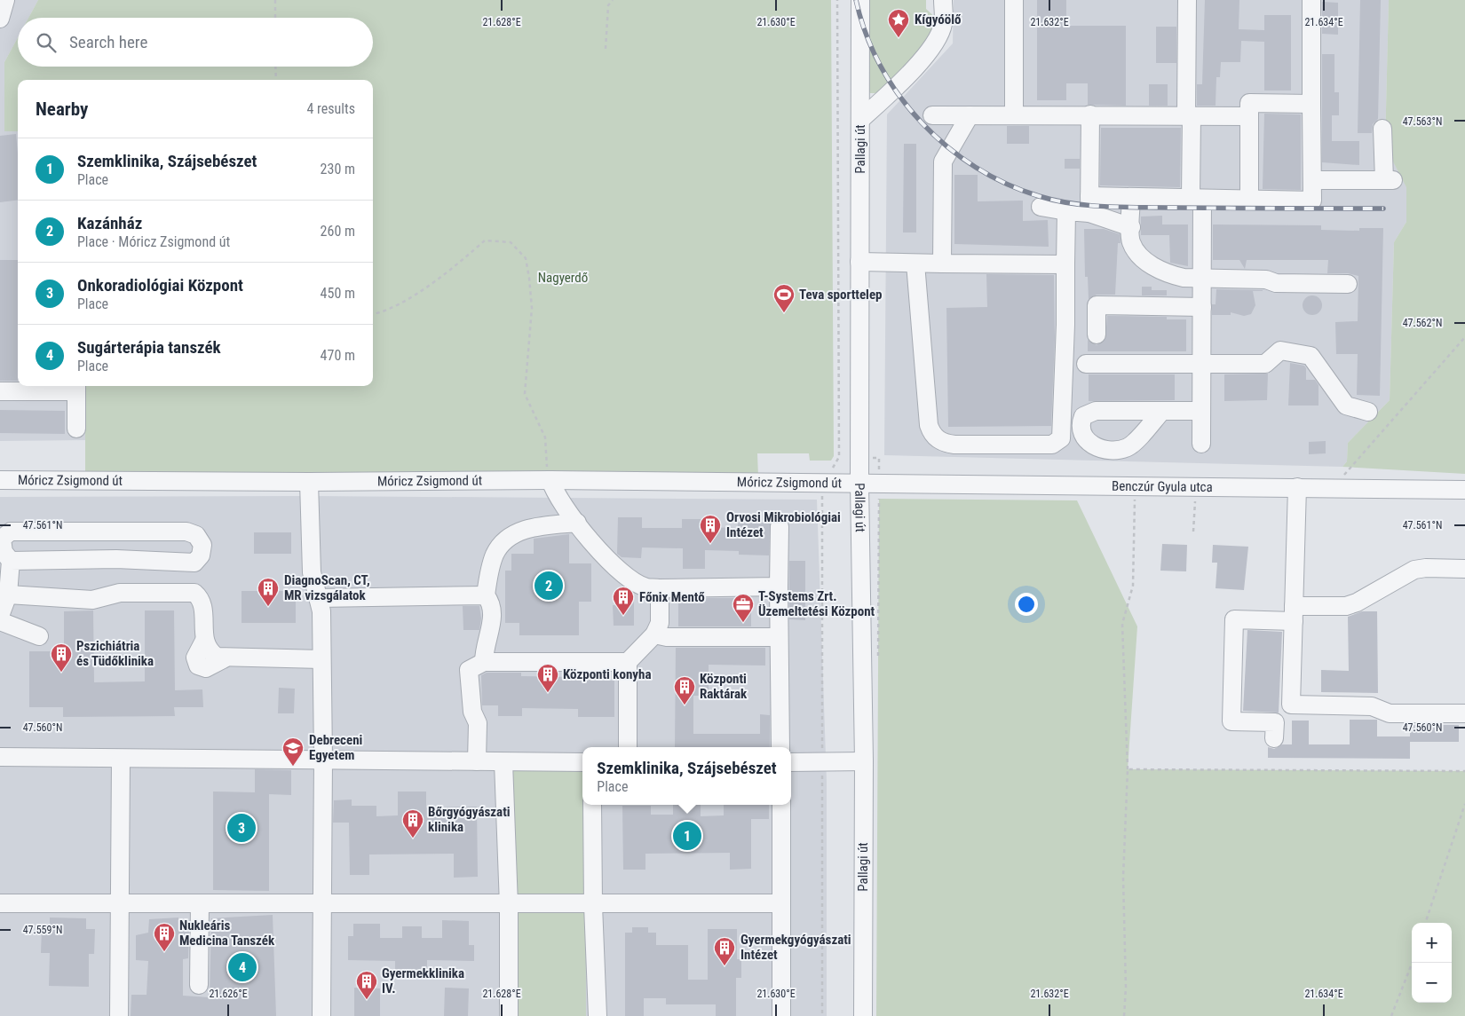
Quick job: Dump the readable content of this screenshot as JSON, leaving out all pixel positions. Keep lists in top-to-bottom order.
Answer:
{
  "streets": {
    "street": ["Pallagi út", "Móricz Zsigmond út", "Benczúr Gyula utca"]
  },
  "crossings": [
    ["Pallagi út", "Móricz Zsigmond út"],
    ["Pallagi út", "Benczúr Gyula utca"],
    ["Móricz Zsigmond út", "Benczúr Gyula utca"]
  ],
  "parks": ["Nagyerdő"],
  "places": {
    "place": ["Kígyóölő"],
    "sports": ["Teva sporttelep"],
    "building": [
      "Orvosi Mikrobiológiai Intézet",
      "DiagnoScan, CT, MR vizsgálatok",
      "Főnix Mentő",
      "Pszichiátria és Tüdőklinika",
      "Központi konyha",
      "Központi Raktárak",
      "Bőrgyógyászati klinika",
      "Nukleáris Medicina Tanszék",
      "Gyermekgyógyászati Intézet",
      "Gyermekklinika IV."
    ],
    "office": ["T-Systems Zrt. Üzemeltetési Központ"],
    "school or university": ["Debreceni Egyetem"]
  },
  "page": {
    "search": "Search here",
    "heading": ["Nearby", "4 results"],
    "list": [
      {
        "mark": "1",
        "name": "Szemklinika, Szájsebészet",
        "note": "Place",
        "value": "230 m"
      },
      {
        "mark": "2",
        "name": "Kazánház",
        "note": "Place · Móricz Zsigmond út",
        "value": "260 m"
      },
      {
        "mark": "3",
        "name": "Onkoradiológiai Központ",
        "note": "Place",
        "value": "450 m"
      },
      {
        "mark": "4",
        "name": "Sugárterápia tanszék",
        "note": "Place",
        "value": "470 m"
      }
    ],
    "pins": [
      "2",
      "3",
      "1",
      "4"
    ],
    "popup": ["Szemklinika, Szájsebészet", "Place"],
    "map_buttons": ["+", "−"]
  },
  "coordinates": [
    "21.628°E",
    "21.630°E",
    "21.632°E",
    "21.634°E",
    "47.563°N",
    "47.562°N",
    "47.561°N",
    "47.560°N",
    "47.559°N",
    "21.626°E"
  ]
}
